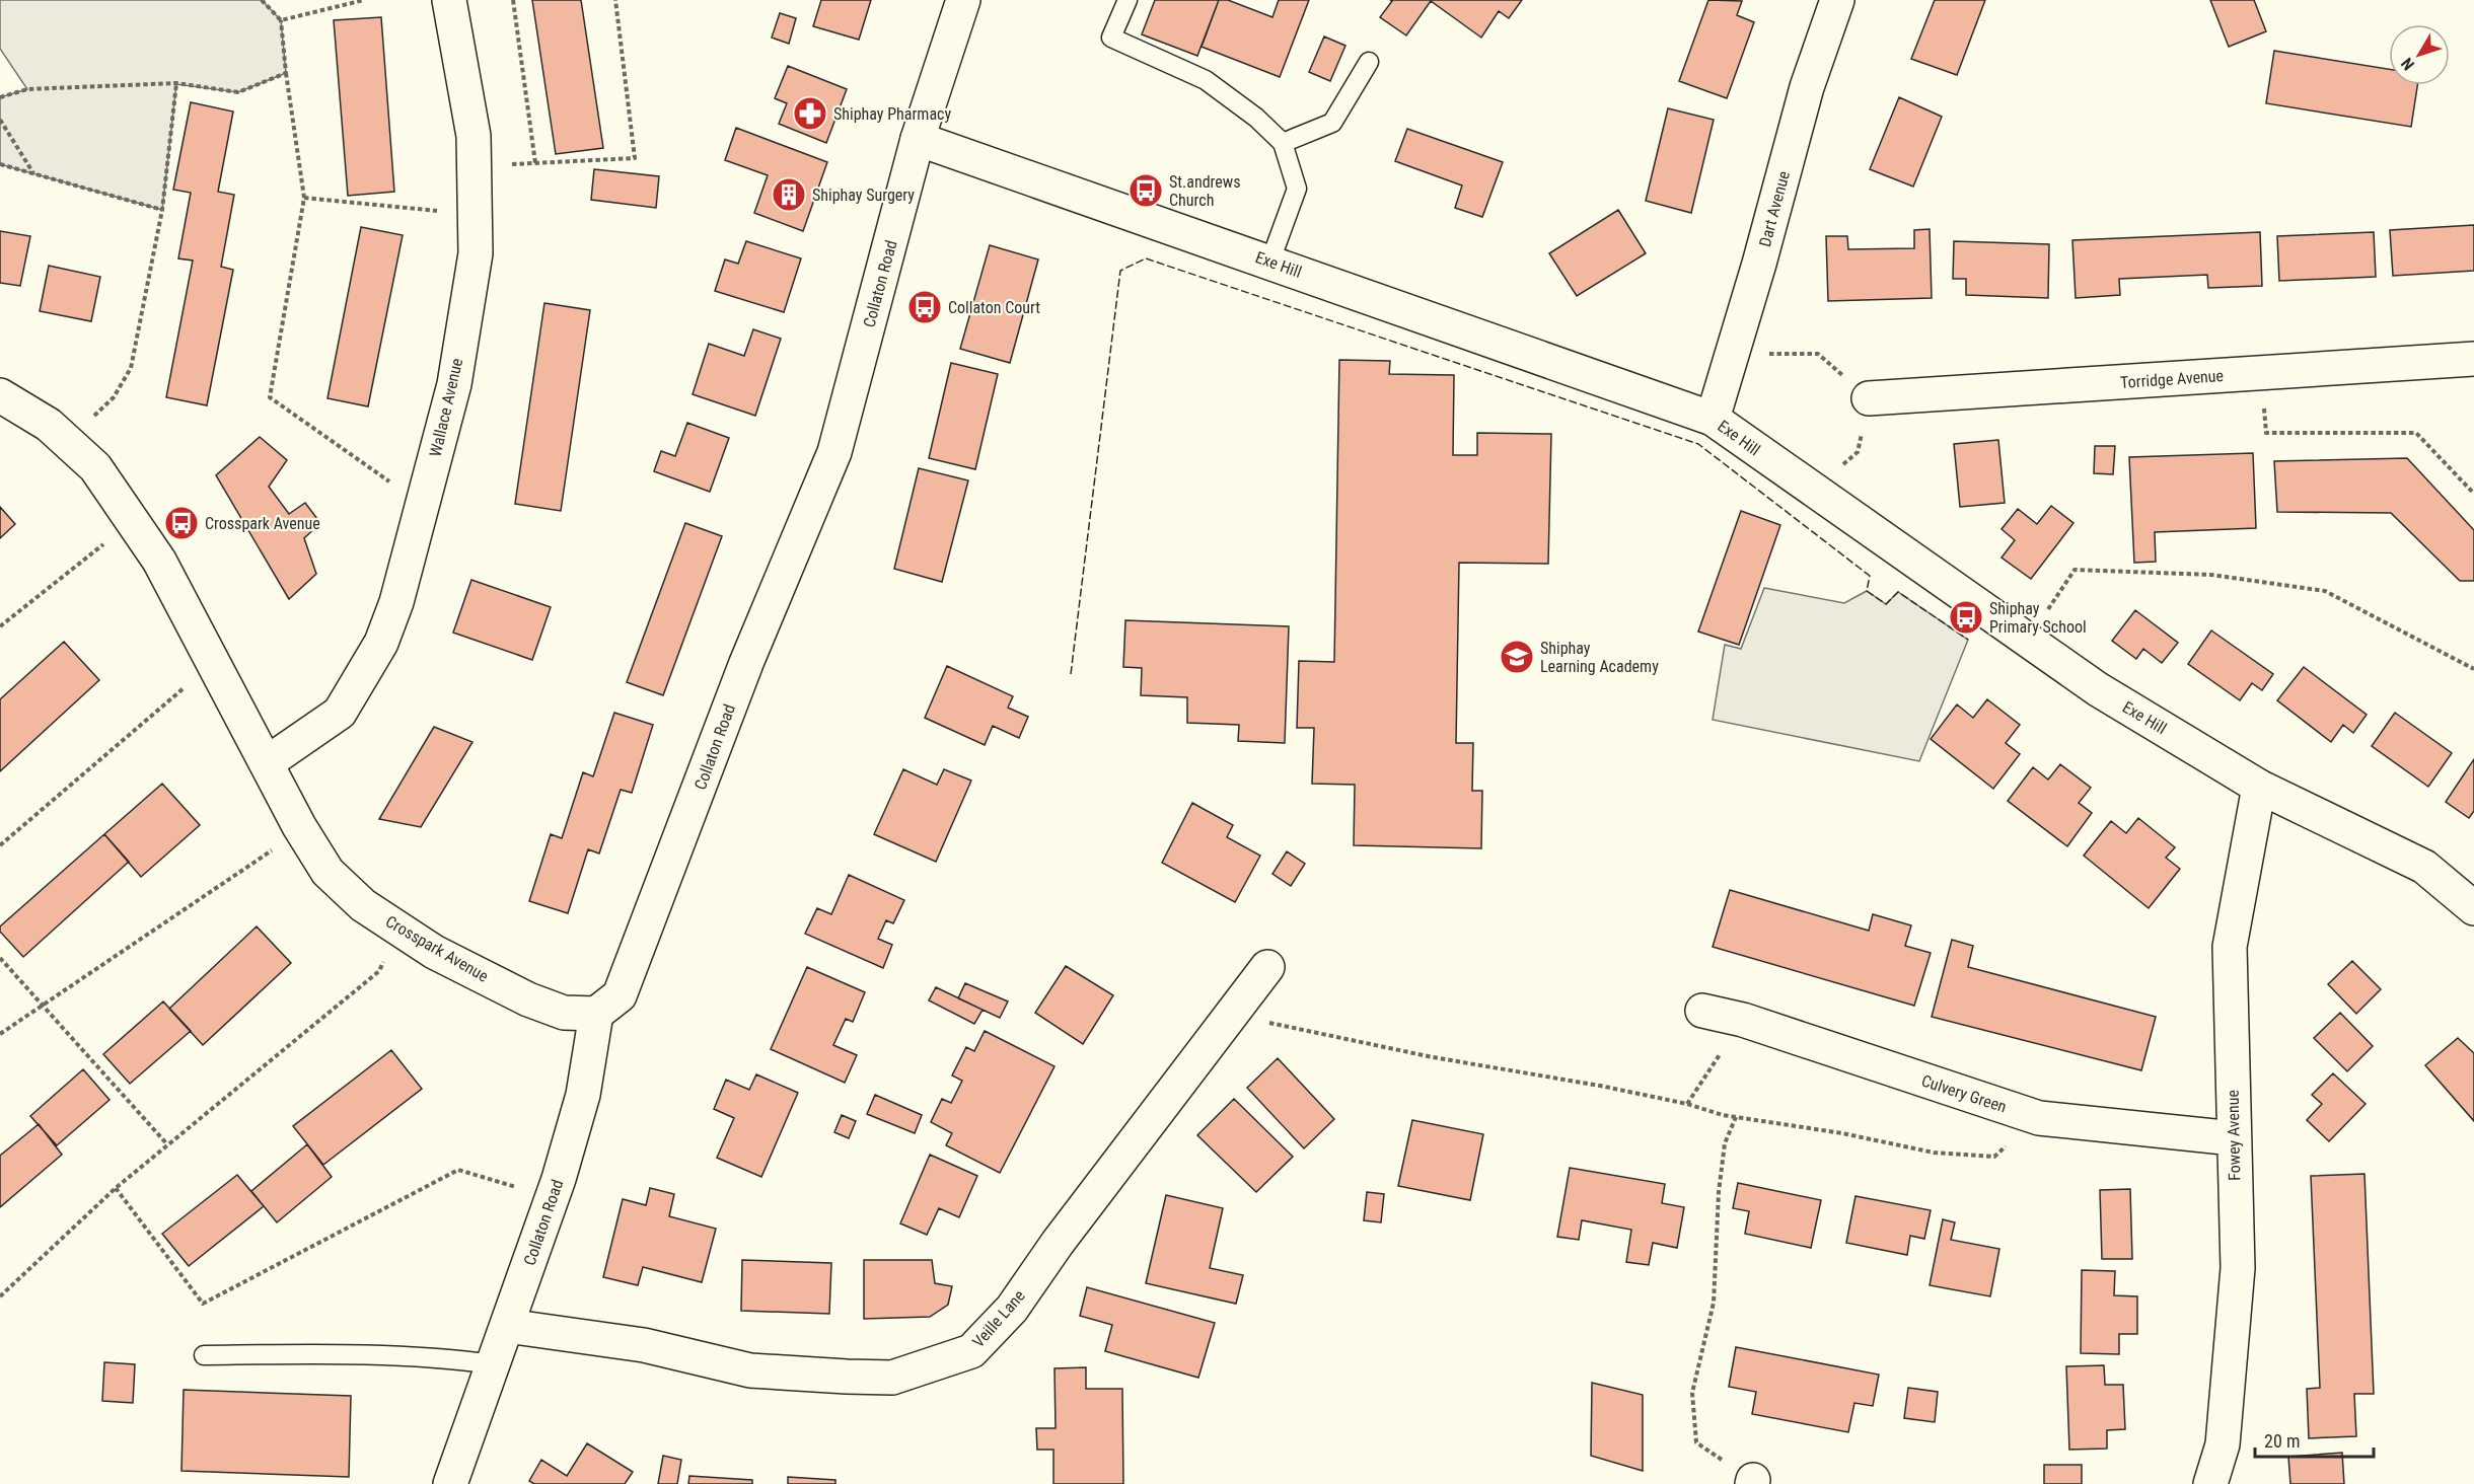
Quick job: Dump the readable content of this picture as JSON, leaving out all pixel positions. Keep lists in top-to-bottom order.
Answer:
{
  "streets": {
    "street": [
      "Dart Avenue",
      "Exe Hill",
      "Collaton Road",
      "Torridge Avenue",
      "Wallace Avenue",
      "Crosspark Avenue",
      "Culvery Green",
      "Fowey Avenue",
      "Veille Lane"
    ]
  },
  "crossings": [
    ["Dart Avenue", "Exe Hill"],
    ["Exe Hill", "Collaton Road"],
    ["Exe Hill", "Fowey Avenue"],
    ["Collaton Road", "Crosspark Avenue"],
    ["Collaton Road", "Veille Lane"],
    ["Wallace Avenue", "Crosspark Avenue"],
    ["Culvery Green", "Fowey Avenue"]
  ],
  "places": {
    "pharmacy": ["Shiphay Pharmacy"],
    "bus stop": [
      "St.andrews Church",
      "Collaton Court",
      "Crosspark Avenue",
      "Shiphay Primary School"
    ],
    "building": ["Shiphay Surgery"],
    "school or university": ["Shiphay Learning Academy"]
  },
  "scale_bar": "20 m",
  "north": "bottom left"
}
